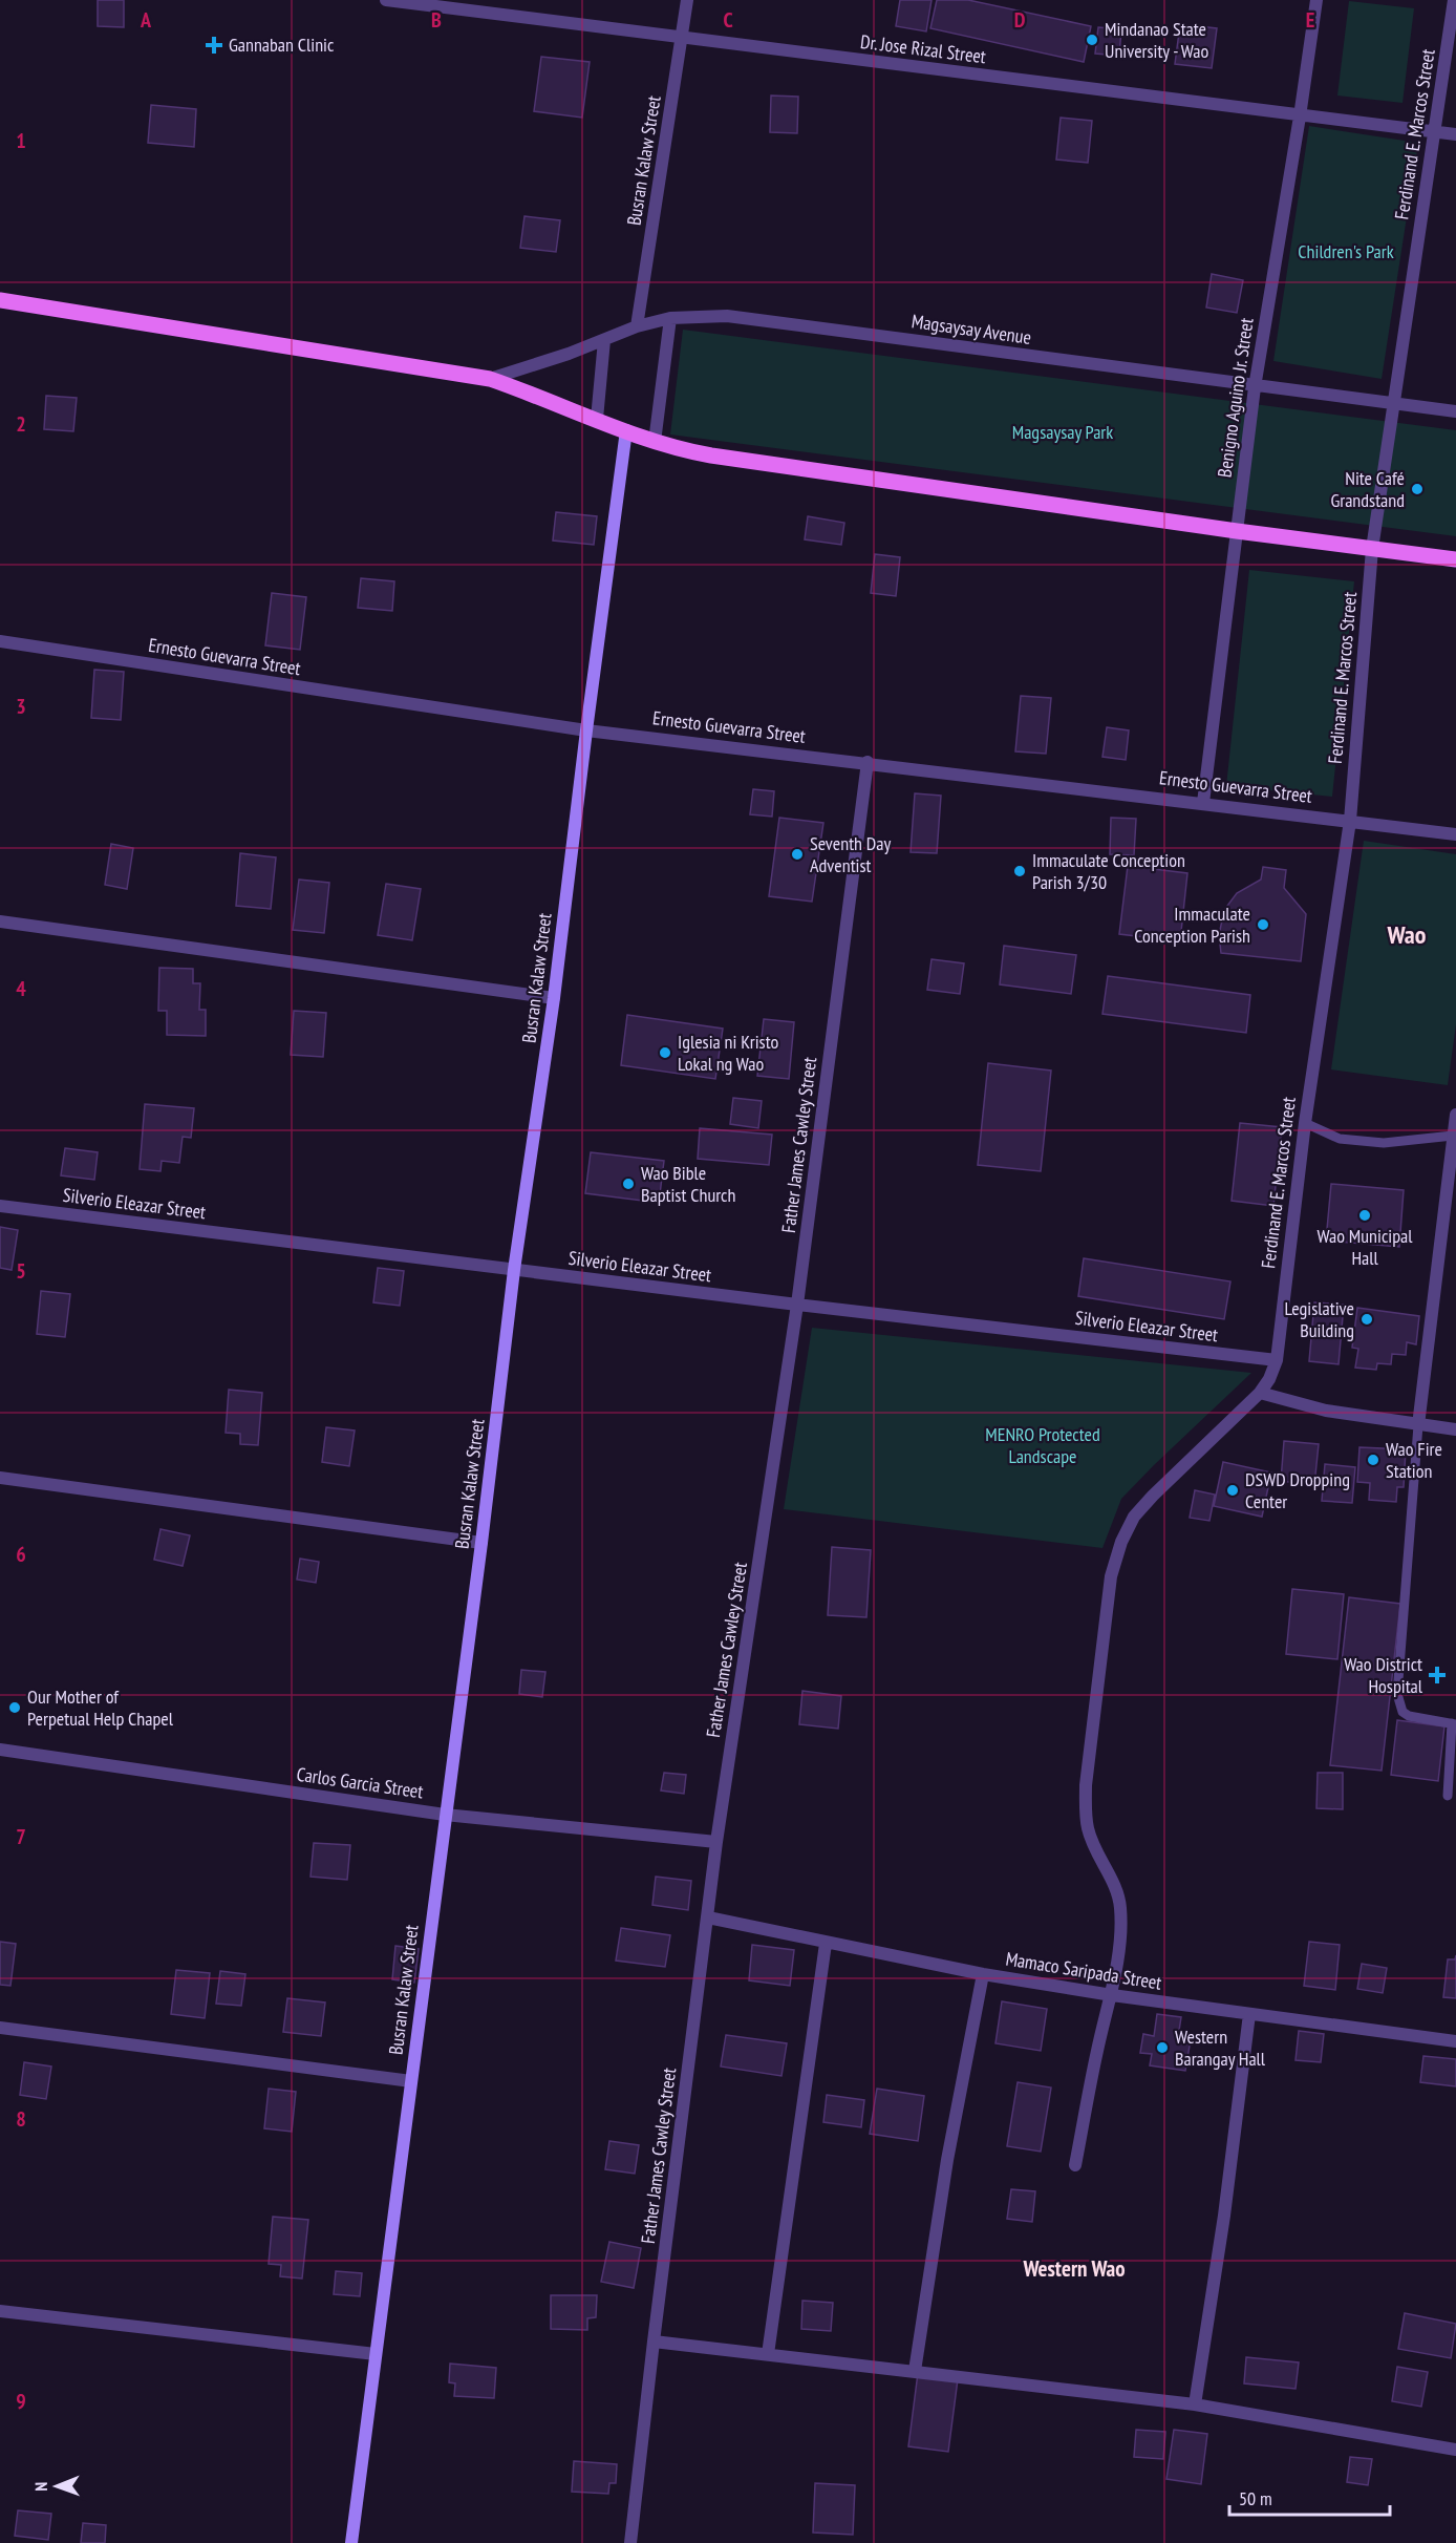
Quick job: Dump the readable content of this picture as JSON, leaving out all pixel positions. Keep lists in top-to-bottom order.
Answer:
{
  "streets": {
    "street": [
      "Dr. Jose Rizal Street",
      "Ferdinand E. Marcos Street",
      "Busran Kalaw Street",
      "Magsaysay Avenue",
      "Benigno Aguino Jr. Street",
      "Ernesto Guevarra Street",
      "Father James Cawley Street",
      "Silverio Eleazar Street",
      "Carlos Garcia Street",
      "Mamaco Saripada Street"
    ]
  },
  "crossings": [
    ["Dr. Jose Rizal Street", "Ferdinand E. Marcos Street"],
    ["Dr. Jose Rizal Street", "Busran Kalaw Street"],
    ["Dr. Jose Rizal Street", "Benigno Aguino Jr. Street"],
    ["Ferdinand E. Marcos Street", "Magsaysay Avenue"],
    ["Ferdinand E. Marcos Street", "Ernesto Guevarra Street"],
    ["Ferdinand E. Marcos Street", "Silverio Eleazar Street"],
    ["Ferdinand E. Marcos Street", "Mamaco Saripada Street"],
    ["Busran Kalaw Street", "Magsaysay Avenue"],
    ["Busran Kalaw Street", "Ernesto Guevarra Street"],
    ["Busran Kalaw Street", "Silverio Eleazar Street"],
    ["Busran Kalaw Street", "Carlos Garcia Street"],
    ["Magsaysay Avenue", "Benigno Aguino Jr. Street"],
    ["Benigno Aguino Jr. Street", "Ernesto Guevarra Street"],
    ["Ernesto Guevarra Street", "Father James Cawley Street"],
    ["Father James Cawley Street", "Silverio Eleazar Street"],
    ["Father James Cawley Street", "Carlos Garcia Street"],
    ["Father James Cawley Street", "Mamaco Saripada Street"]
  ],
  "districts": ["Wao", "Western Wao"],
  "parks": ["Children's Park", "Magsaysay Park", "MENRO Protected Landscape"],
  "places": {
    "other": [
      "Mindanao State University - Wao",
      "Nite Café Grandstand",
      "Seventh Day Adventist",
      "Immaculate Conception Parish 3/30",
      "Immaculate Conception Parish",
      "Iglesia ni Kristo Lokal ng Wao",
      "Wao Bible Baptist Church",
      "Wao Municipal Hall",
      "Legislative Building",
      "Wao Fire Station",
      "DSWD Dropping Center",
      "Our Mother of Perpetual Help Chapel",
      "Western Barangay Hall"
    ],
    "health": ["Gannaban Clinic", "Wao District Hospital"]
  },
  "scale_bar": "50 m",
  "north": "left",
  "grid": {
    "columns": [
      "A",
      "B",
      "C",
      "D",
      "E"
    ],
    "rows": [
      "1",
      "2",
      "3",
      "4",
      "5",
      "6",
      "7",
      "8",
      "9"
    ]
  }
}
